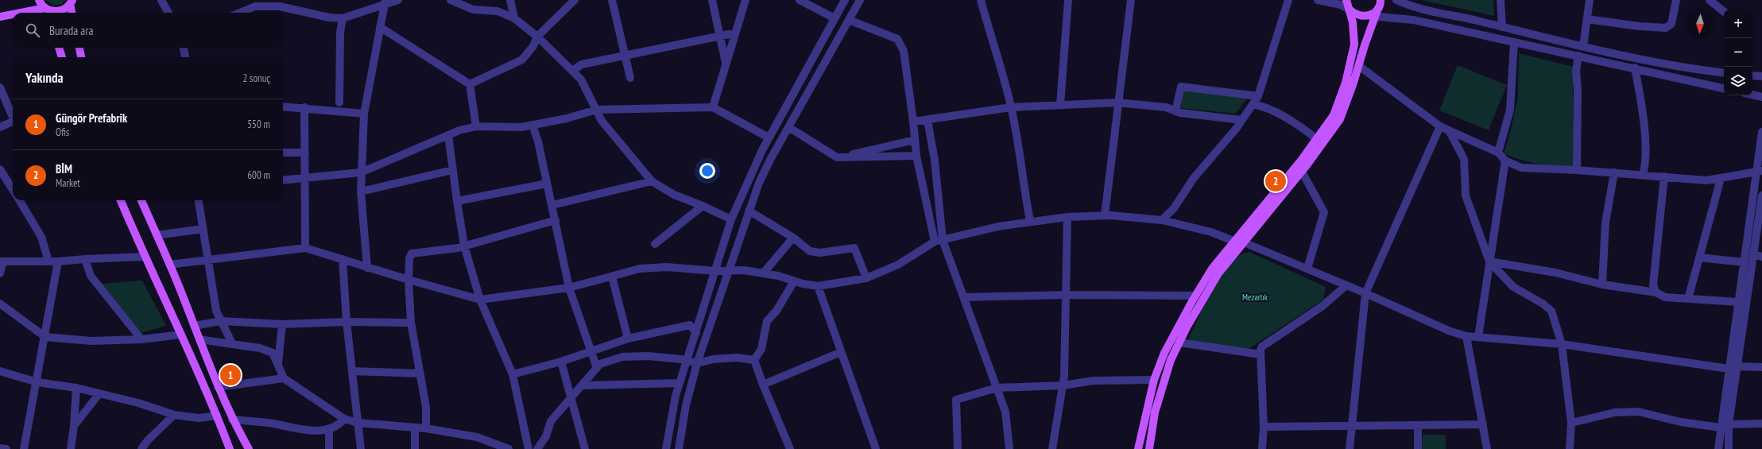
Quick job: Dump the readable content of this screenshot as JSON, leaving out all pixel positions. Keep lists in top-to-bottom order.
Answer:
{
  "parks": ["Mezarlık"],
  "north": "bottom",
  "page": {
    "map_buttons": ["+", "−"],
    "search": "Burada ara",
    "heading": ["Yakında", "2 sonuç"],
    "list": [
      {
        "mark": "1",
        "name": "Güngör Prefabrik",
        "note": "Ofis",
        "value": "550 m"
      },
      {
        "mark": "2",
        "name": "BİM",
        "note": "Market",
        "value": "600 m"
      }
    ],
    "pins": ["2", "1"]
  }
}
